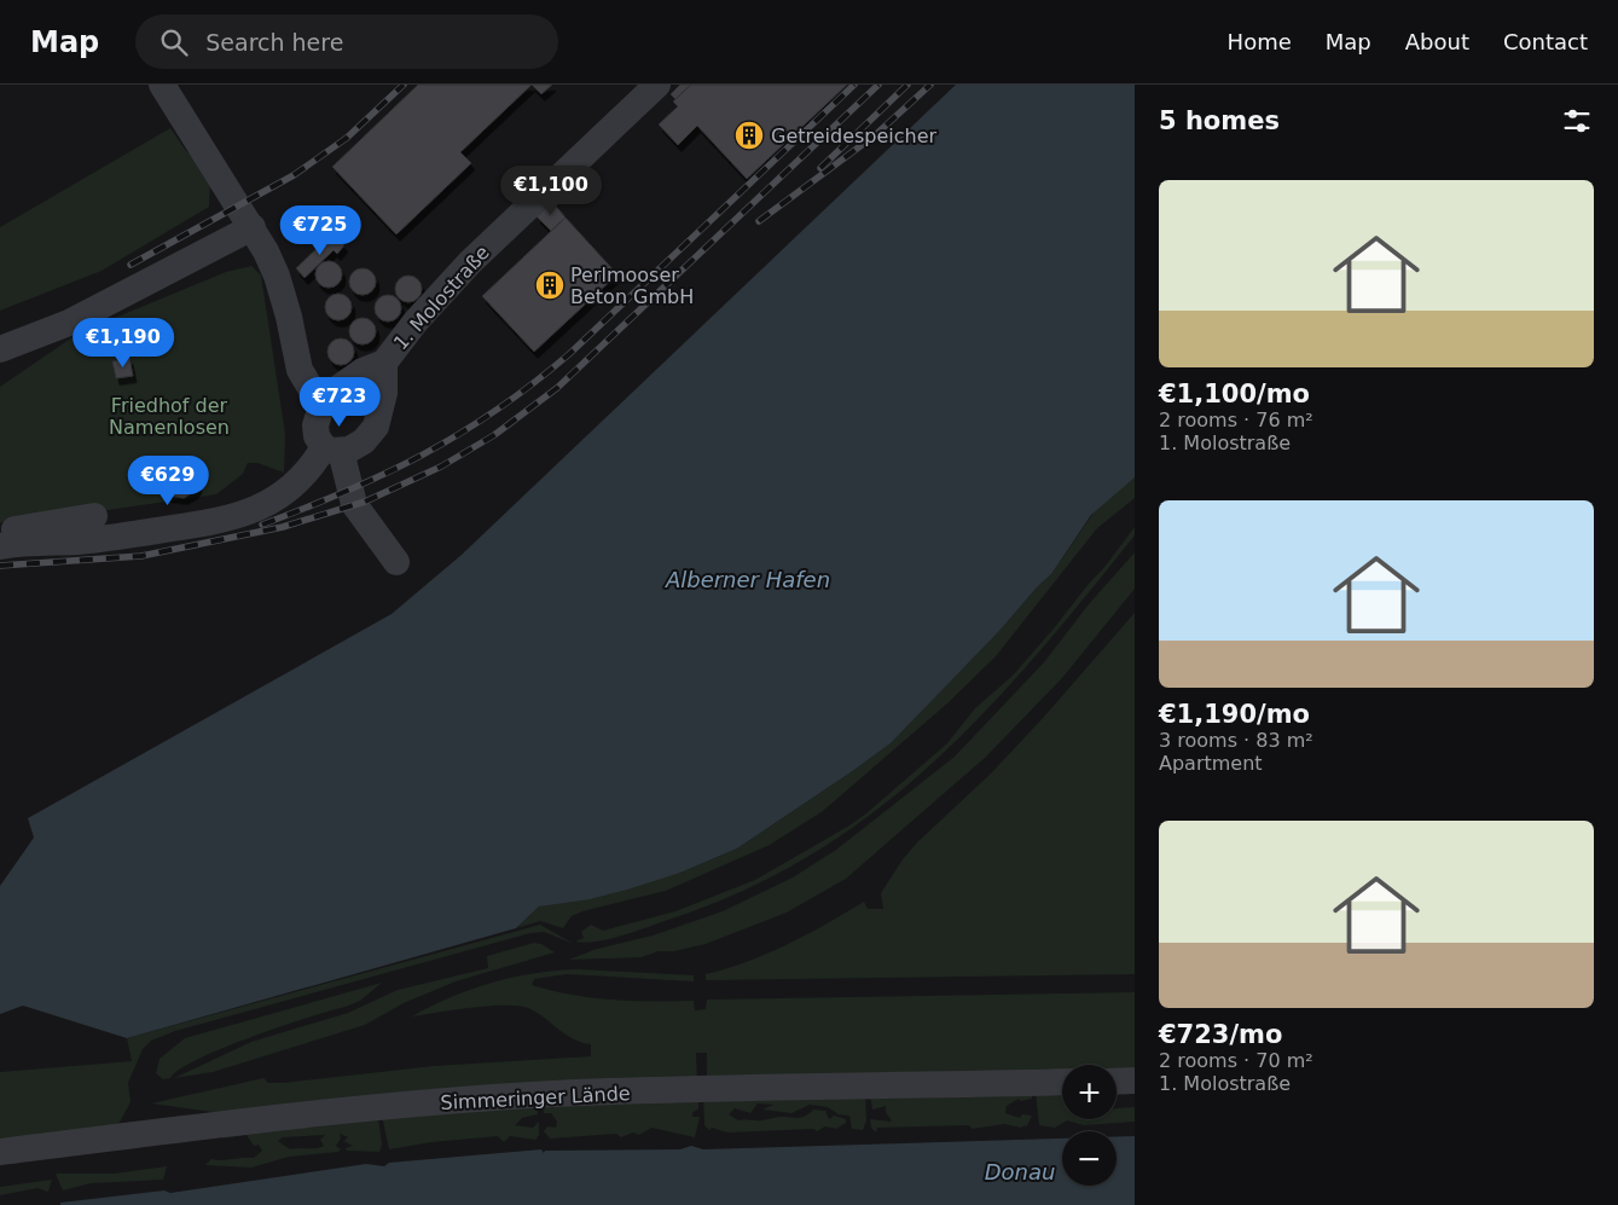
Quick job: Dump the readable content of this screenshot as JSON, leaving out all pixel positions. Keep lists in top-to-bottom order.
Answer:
{
  "streets": {
    "street": ["1. Molostraße", "Simmeringer Lände"]
  },
  "water": ["Alberner Hafen", "Donau"],
  "parks": ["Friedhof der Namenlosen"],
  "places": {
    "building": ["Getreidespeicher", "Perlmooser Beton GmbH"]
  },
  "page": {
    "header": "Map",
    "search": "Search here",
    "nav": [
      "Home",
      "Map",
      "About",
      "Contact"
    ],
    "heading": "5 homes",
    "list": [
      {
        "name": "€1,100/mo",
        "note": "2 rooms · 76 m² · 1. Molostraße"
      },
      {
        "name": "€1,190/mo",
        "note": "3 rooms · 83 m² · Apartment"
      },
      {
        "name": "€723/mo",
        "note": "2 rooms · 70 m² · 1. Molostraße"
      }
    ],
    "price": [
      "€1,100",
      "€725",
      "€1,190",
      "€723",
      "€629"
    ],
    "map_buttons": ["+", "−"]
  }
}
